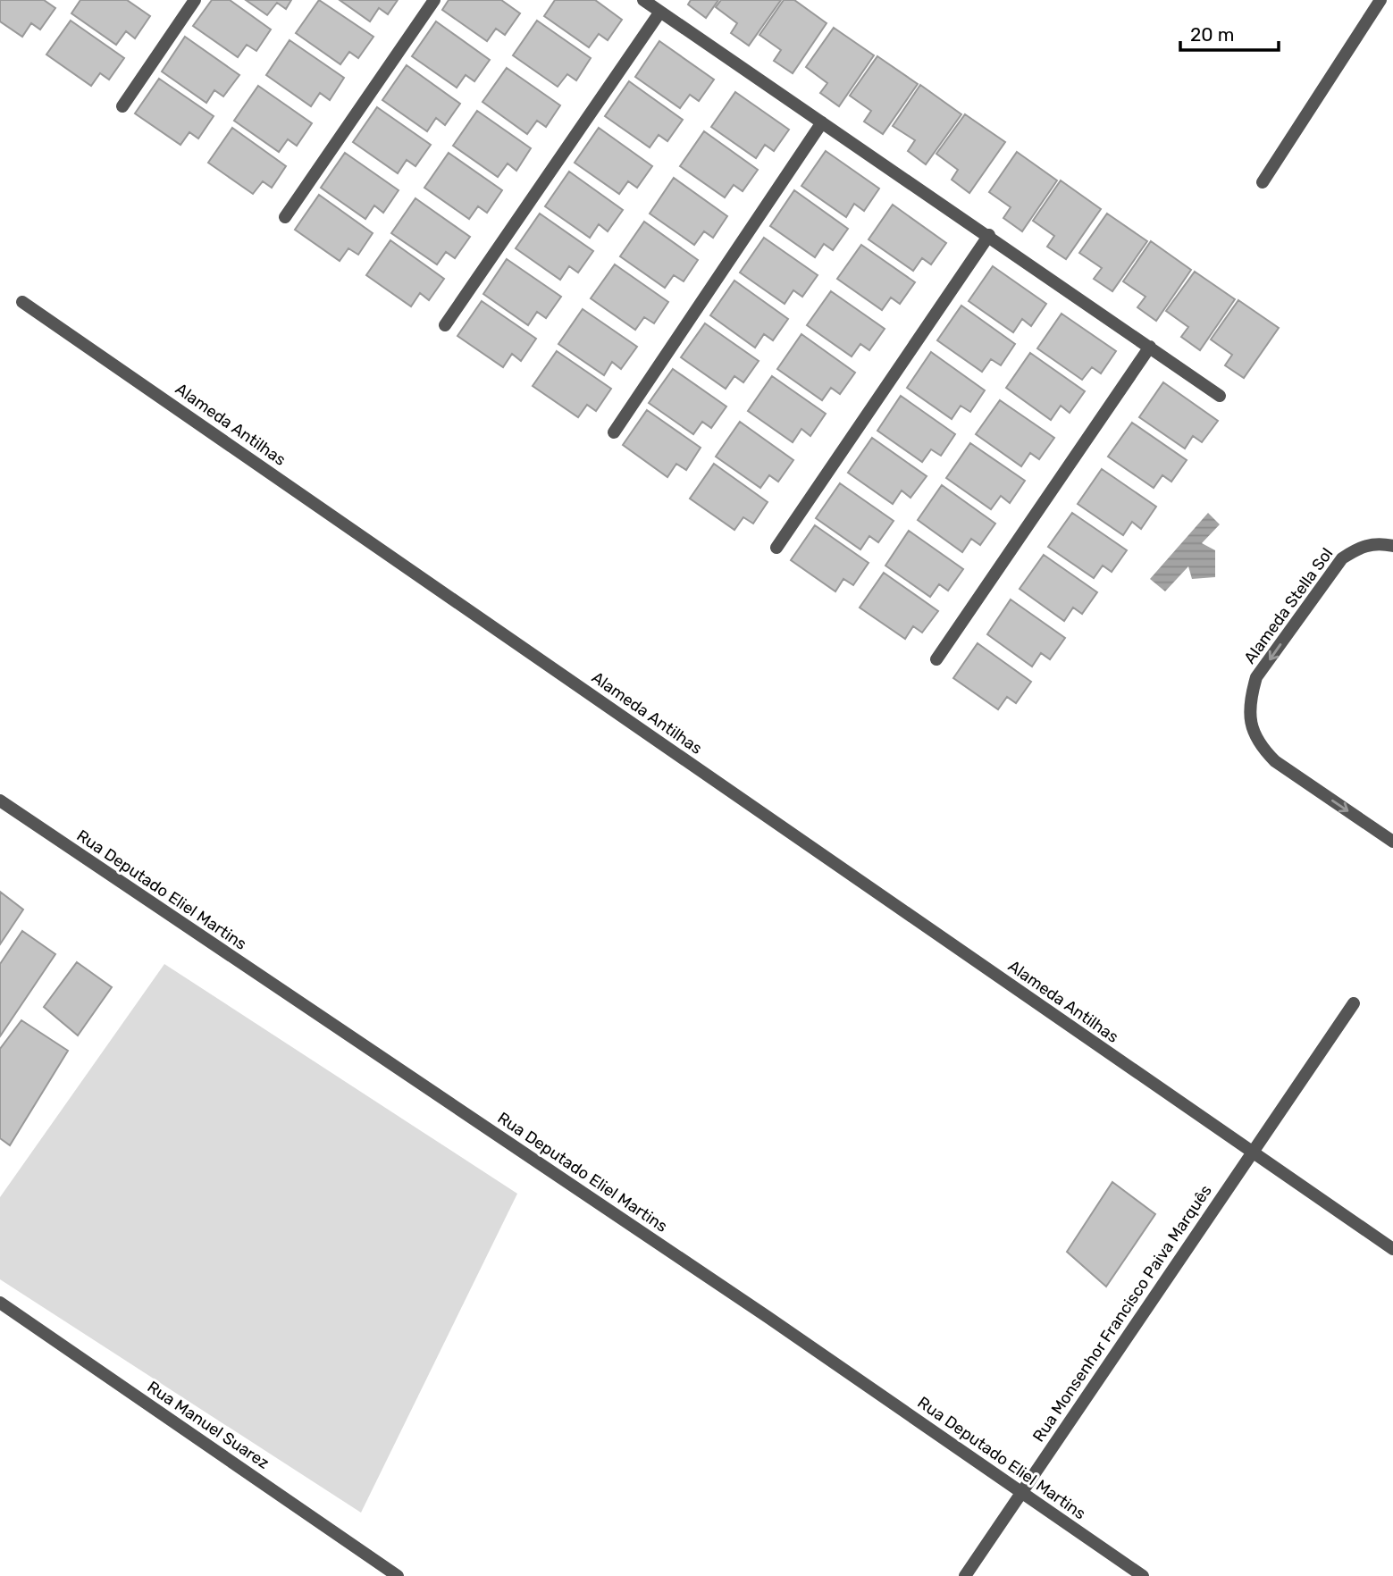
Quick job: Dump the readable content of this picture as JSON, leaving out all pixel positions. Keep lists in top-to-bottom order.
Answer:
{
  "streets": {
    "street": [
      "Alameda Antilhas",
      "Alameda Stella Sol",
      "Rua Deputado Eliel Martins",
      "Rua Monsenhor Francisco Paiva Marquês",
      "Rua Manuel Suarez"
    ]
  },
  "crossings": [
    ["Alameda Antilhas", "Rua Monsenhor Francisco Paiva Marquês"],
    ["Rua Deputado Eliel Martins", "Rua Monsenhor Francisco Paiva Marquês"]
  ],
  "scale_bar": "20 m"
}
